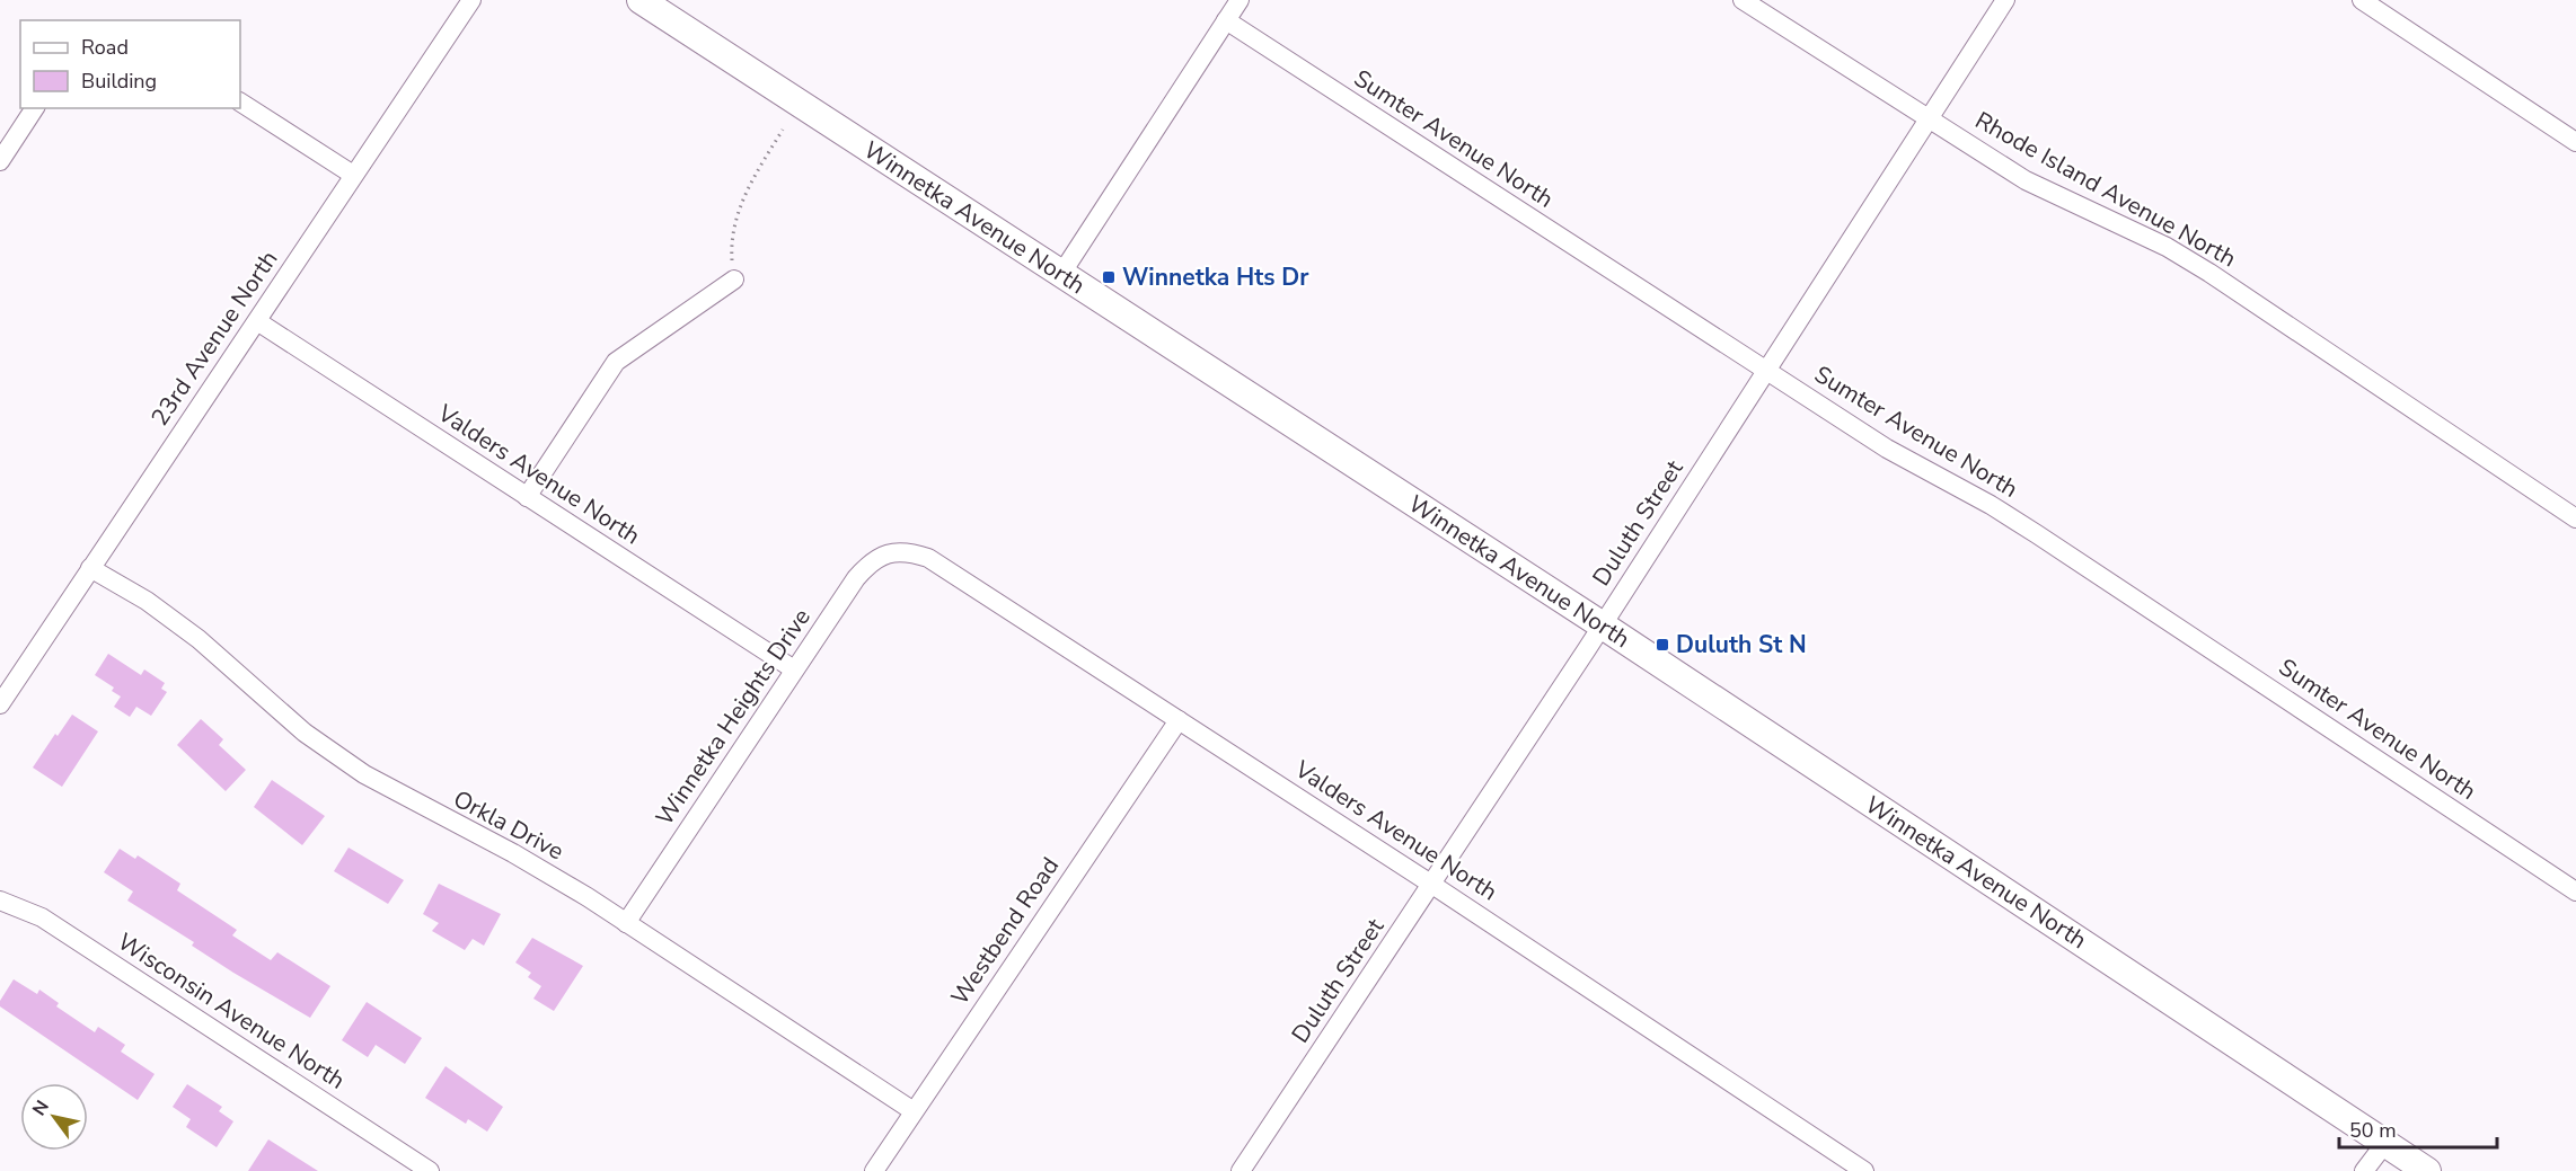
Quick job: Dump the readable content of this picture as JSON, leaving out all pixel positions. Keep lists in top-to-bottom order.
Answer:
{
  "streets": {
    "main road": ["Winnetka Avenue North"],
    "street": [
      "Sumter Avenue North",
      "Rhode Island Avenue North",
      "23rd Avenue North",
      "Valders Avenue North",
      "Duluth Street",
      "Winnetka Heights Drive",
      "Orkla Drive",
      "Westbend Road",
      "Wisconsin Avenue North"
    ]
  },
  "crossings": [
    ["Sumter Avenue North", "Duluth Street"],
    ["Rhode Island Avenue North", "Duluth Street"],
    ["Winnetka Avenue North", "Duluth Street"],
    ["23rd Avenue North", "Valders Avenue North"],
    ["23rd Avenue North", "Orkla Drive"],
    ["Valders Avenue North", "Duluth Street"],
    ["Valders Avenue North", "Winnetka Heights Drive"],
    ["Valders Avenue North", "Westbend Road"],
    ["Winnetka Heights Drive", "Orkla Drive"],
    ["Orkla Drive", "Westbend Road"]
  ],
  "places": {
    "transit": ["Winnetka Hts Dr", "Duluth St N"]
  },
  "legend": ["Road", "Building"],
  "scale_bar": "50 m",
  "north": "top left"
}
